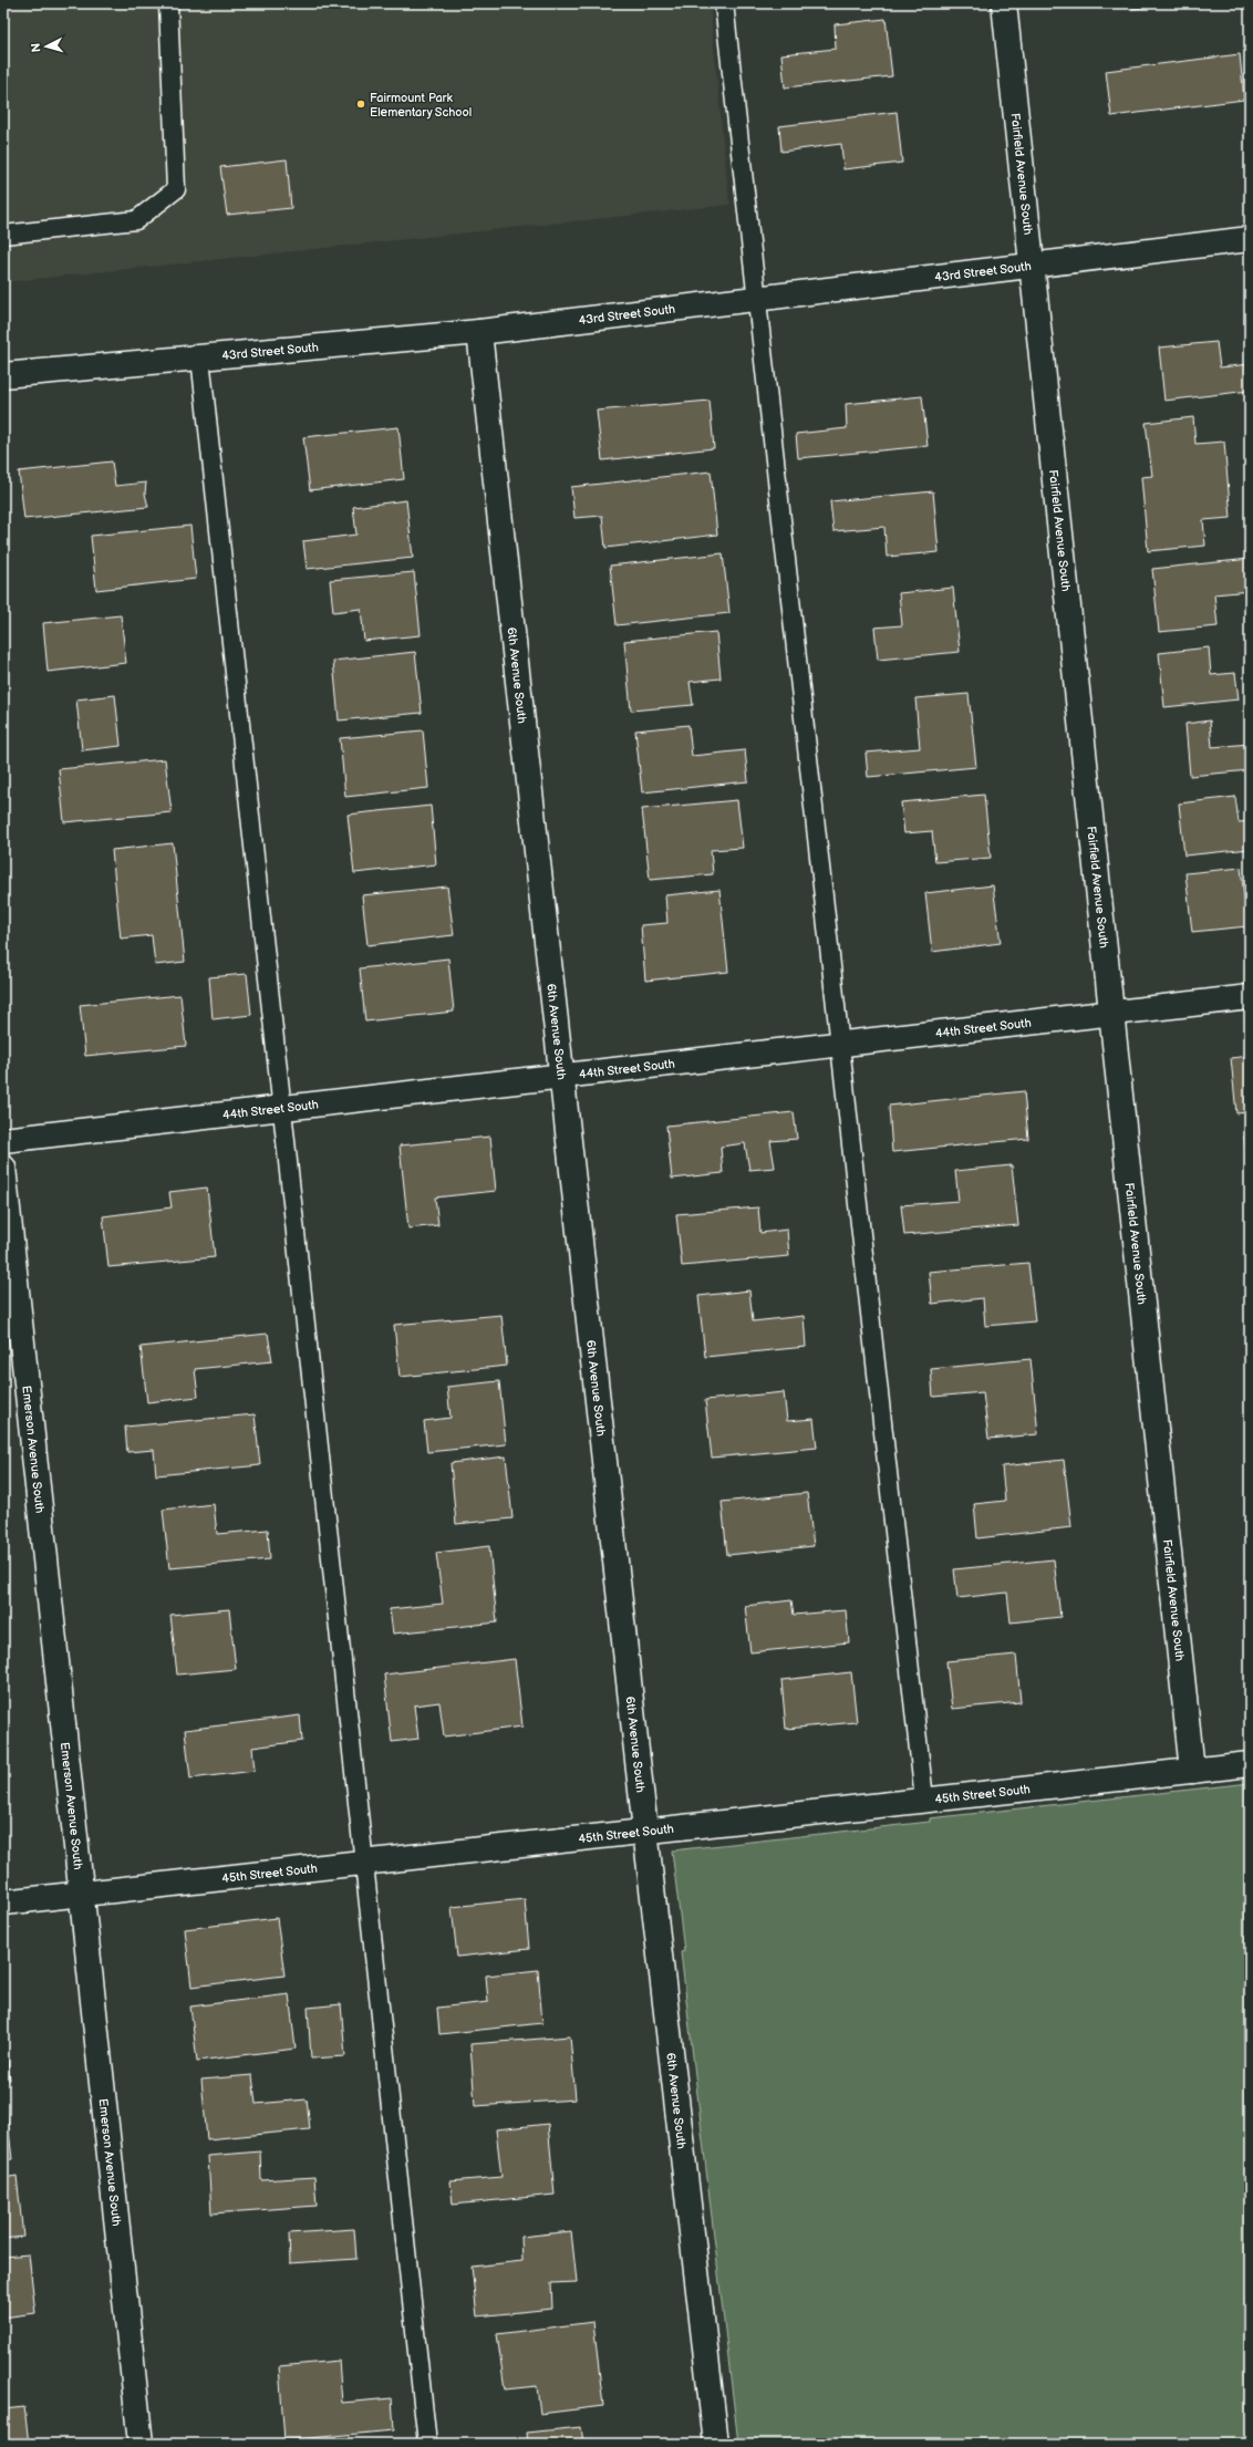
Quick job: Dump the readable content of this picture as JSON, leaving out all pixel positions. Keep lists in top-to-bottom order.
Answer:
{
  "streets": {
    "street": [
      "Fairfield Avenue South",
      "43rd Street South",
      "6th Avenue South",
      "44th Street South",
      "Emerson Avenue South",
      "45th Street South"
    ]
  },
  "crossings": [
    ["Fairfield Avenue South", "43rd Street South"],
    ["Fairfield Avenue South", "44th Street South"],
    ["Fairfield Avenue South", "45th Street South"],
    ["43rd Street South", "6th Avenue South"],
    ["6th Avenue South", "44th Street South"],
    ["6th Avenue South", "45th Street South"],
    ["Emerson Avenue South", "45th Street South"]
  ],
  "places": ["Fairmount Park Elementary School"],
  "north": "left"
}
